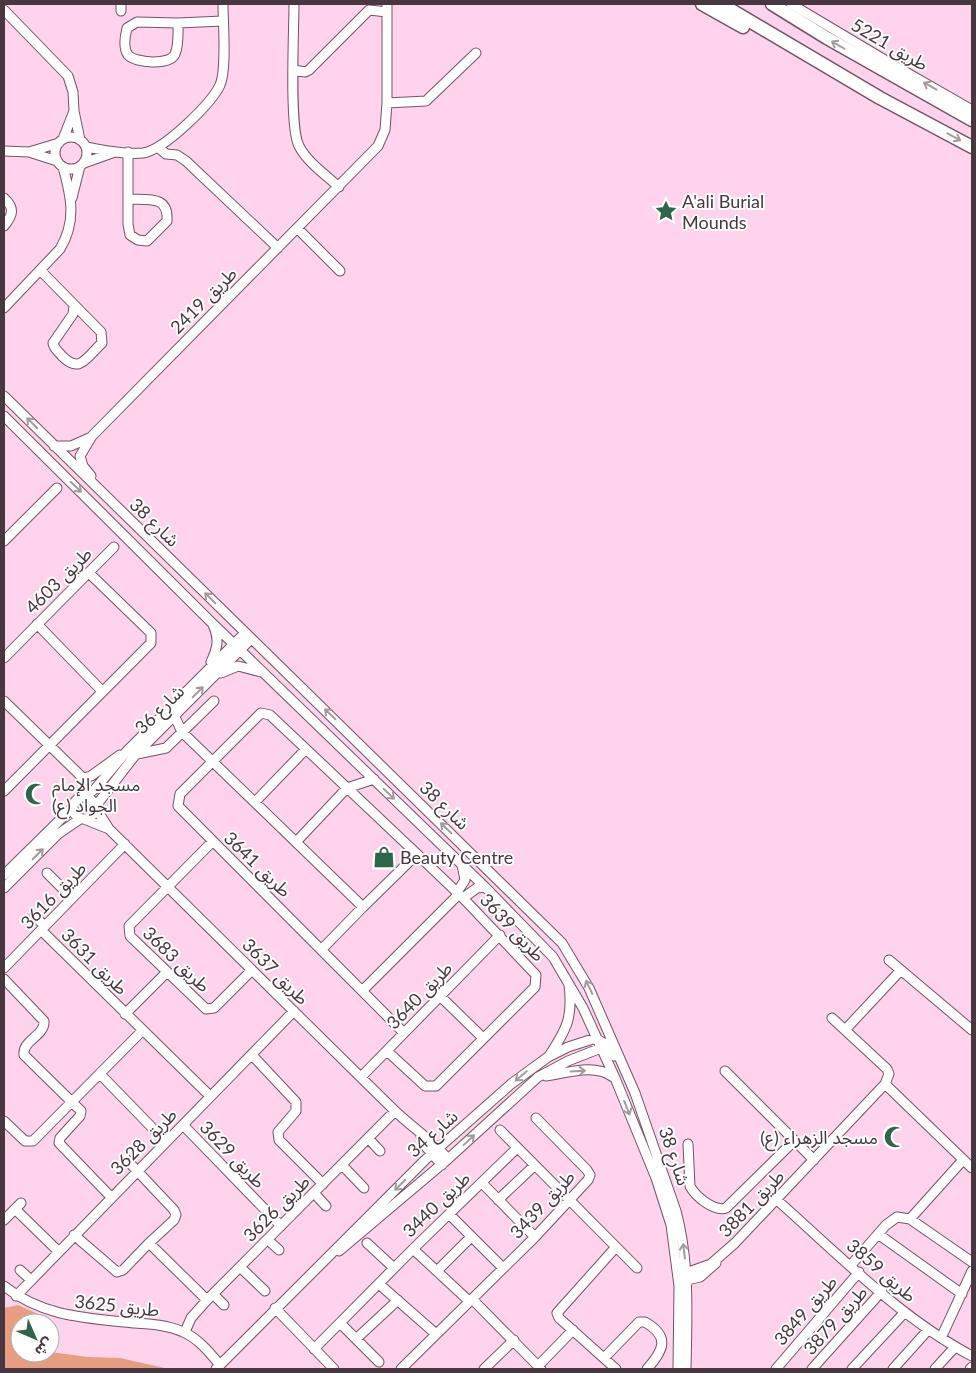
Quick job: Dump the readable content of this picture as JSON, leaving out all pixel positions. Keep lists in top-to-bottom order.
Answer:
{
  "streets": {
    "street": [
      "طريق 5221",
      "طريق 2419",
      "شارع 38",
      "طريق 4603",
      "شارع 36",
      "طريق 3641",
      "طريق 3616",
      "طريق 3639",
      "طريق 3683",
      "طريق 3631",
      "طريق 3637",
      "طريق 3640",
      "شارع 34",
      "طريق 3628",
      "طريق 3629",
      "طريق 3881",
      "طريق 3440",
      "طريق 3439",
      "طريق 3626",
      "طريق 3859",
      "طريق 3625",
      "طريق 3849",
      "طريق 3879"
    ]
  },
  "crossings": [
    ["طريق 2419", "شارع 38"],
    ["شارع 38", "شارع 36"],
    ["شارع 38", "شارع 34"],
    ["شارع 38", "طريق 3881"],
    ["شارع 36", "طريق 3637"],
    ["طريق 3641", "طريق 3639"],
    ["طريق 3641", "طريق 3683"],
    ["طريق 3641", "طريق 3640"],
    ["طريق 3616", "طريق 3631"],
    ["طريق 3616", "طريق 3637"],
    ["طريق 3639", "طريق 3640"],
    ["طريق 3683", "طريق 3631"],
    ["طريق 3683", "طريق 3637"],
    ["طريق 3631", "طريق 3628"],
    ["طريق 3637", "طريق 3640"],
    ["طريق 3637", "شارع 34"],
    ["طريق 3637", "طريق 3628"],
    ["طريق 3637", "طريق 3626"],
    ["شارع 34", "طريق 3625"],
    ["طريق 3628", "طريق 3629"],
    ["طريق 3628", "طريق 3625"],
    ["طريق 3629", "طريق 3626"],
    ["طريق 3881", "طريق 3859"],
    ["طريق 3626", "طريق 3625"],
    ["طريق 3859", "طريق 3849"],
    ["طريق 3859", "طريق 3879"]
  ],
  "one_way": ["طريق 5221"],
  "places": {
    "place": ["A'ali Burial Mounds"],
    "mosque": ["مسجد الإمام الجواد (ع)", "مسجد الزهراء (ع)"],
    "shop": ["Beauty Centre"]
  },
  "north": "bottom right"
}
